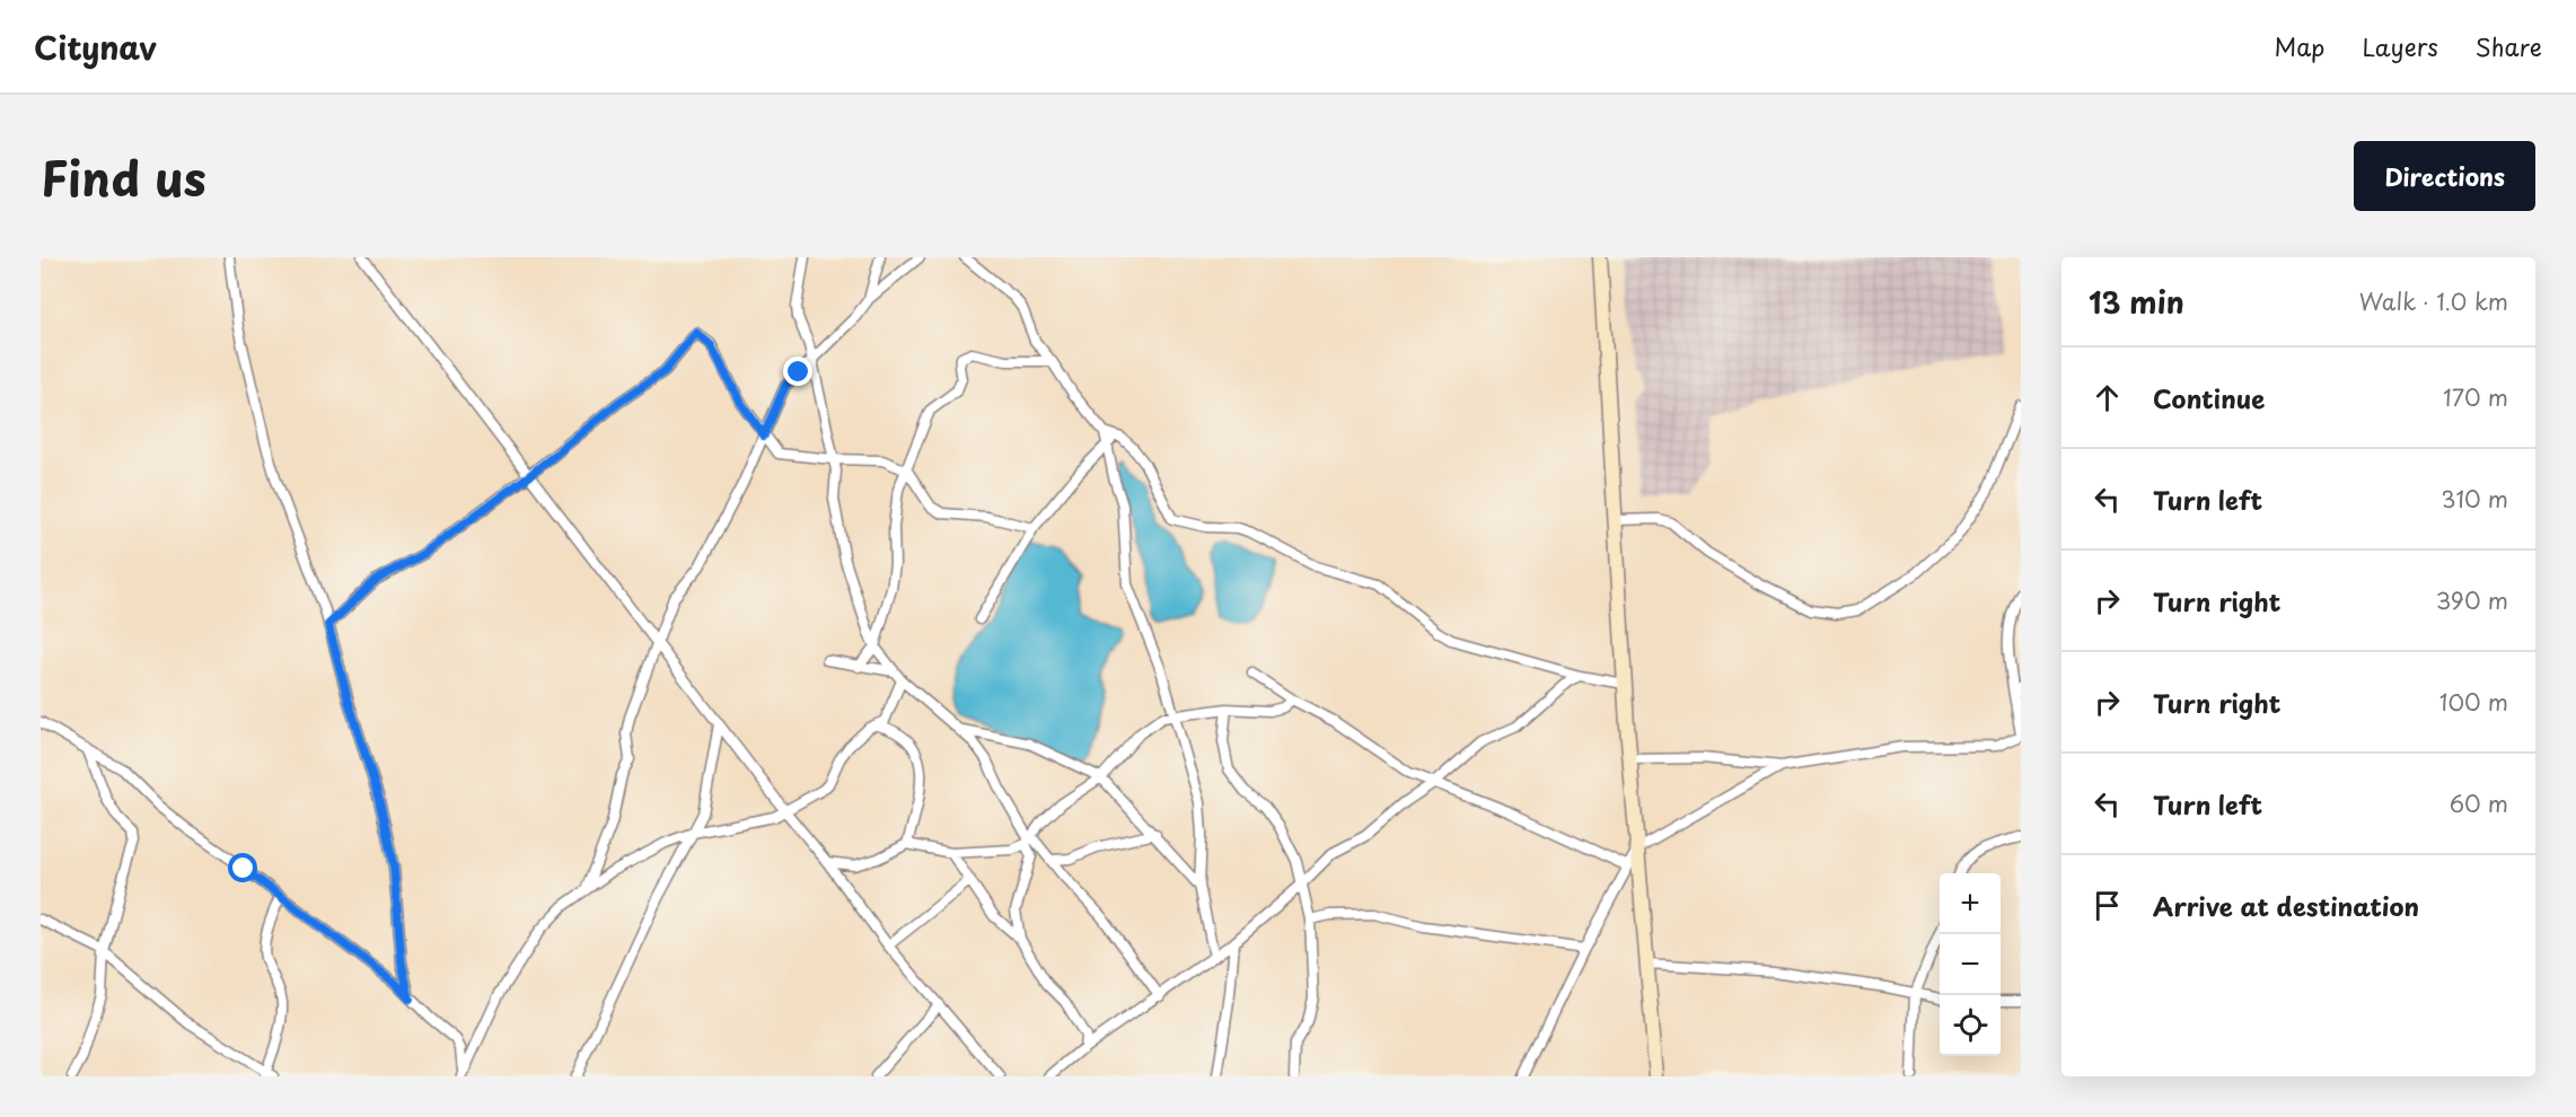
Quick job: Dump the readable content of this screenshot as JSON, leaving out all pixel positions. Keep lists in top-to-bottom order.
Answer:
{
  "page": {
    "header": "Citynav",
    "nav": ["Map", "Layers", "Share"],
    "title": "Find us",
    "buttons": "Directions",
    "heading": ["13 min", "Walk · 1.0 km"],
    "list": [
      ["Continue", "170 m"],
      ["Turn left", "310 m"],
      ["Turn right", "390 m"],
      ["Turn right", "100 m"],
      ["Turn left", "60 m"],
      "Arrive at destination"
    ],
    "map_buttons": ["+", "−"]
  }
}
